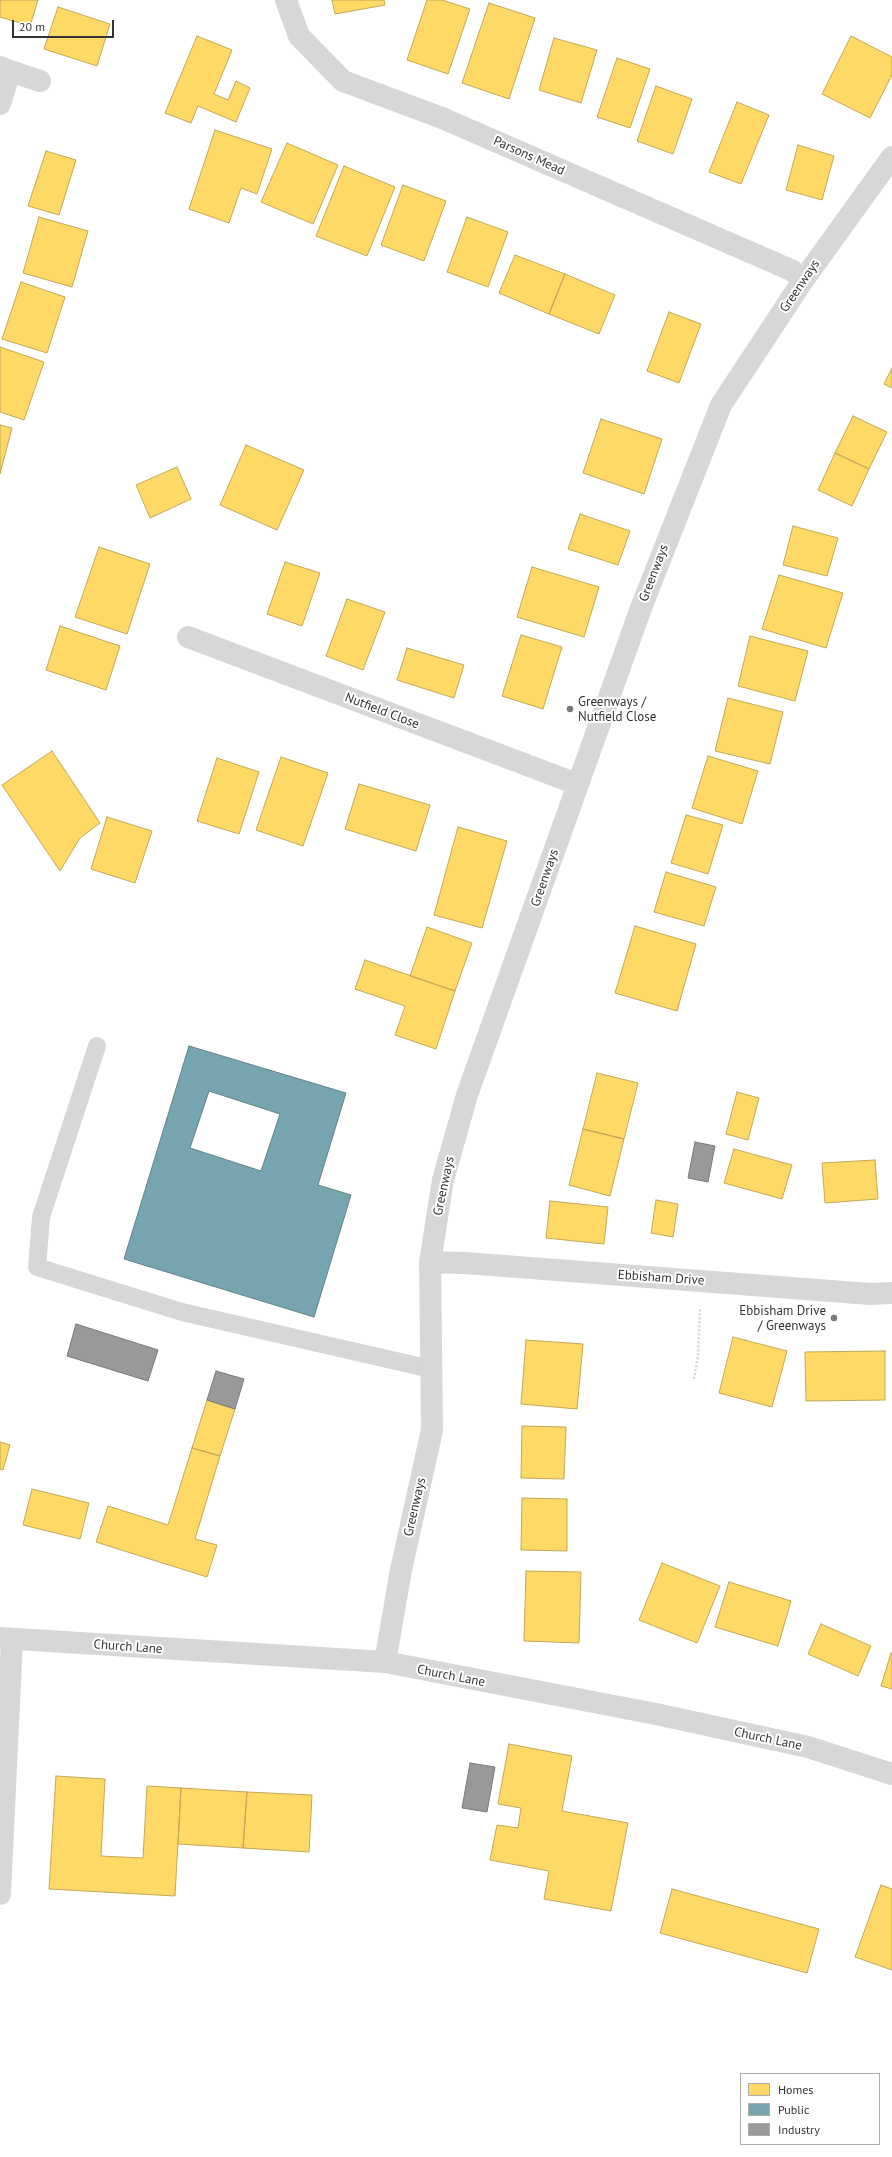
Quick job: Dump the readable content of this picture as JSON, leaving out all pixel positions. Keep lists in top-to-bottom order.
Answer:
{
  "streets": {
    "street": [
      "Parsons Mead",
      "Greenways",
      "Nutfield Close",
      "Ebbisham Drive",
      "Church Lane"
    ]
  },
  "crossings": [
    ["Parsons Mead", "Greenways"],
    ["Greenways", "Nutfield Close"],
    ["Greenways", "Ebbisham Drive"],
    ["Greenways", "Church Lane"]
  ],
  "places": ["Greenways / Nutfield Close", "Ebbisham Drive / Greenways"],
  "legend": ["Homes", "Public", "Industry"],
  "scale_bar": "20 m"
}
